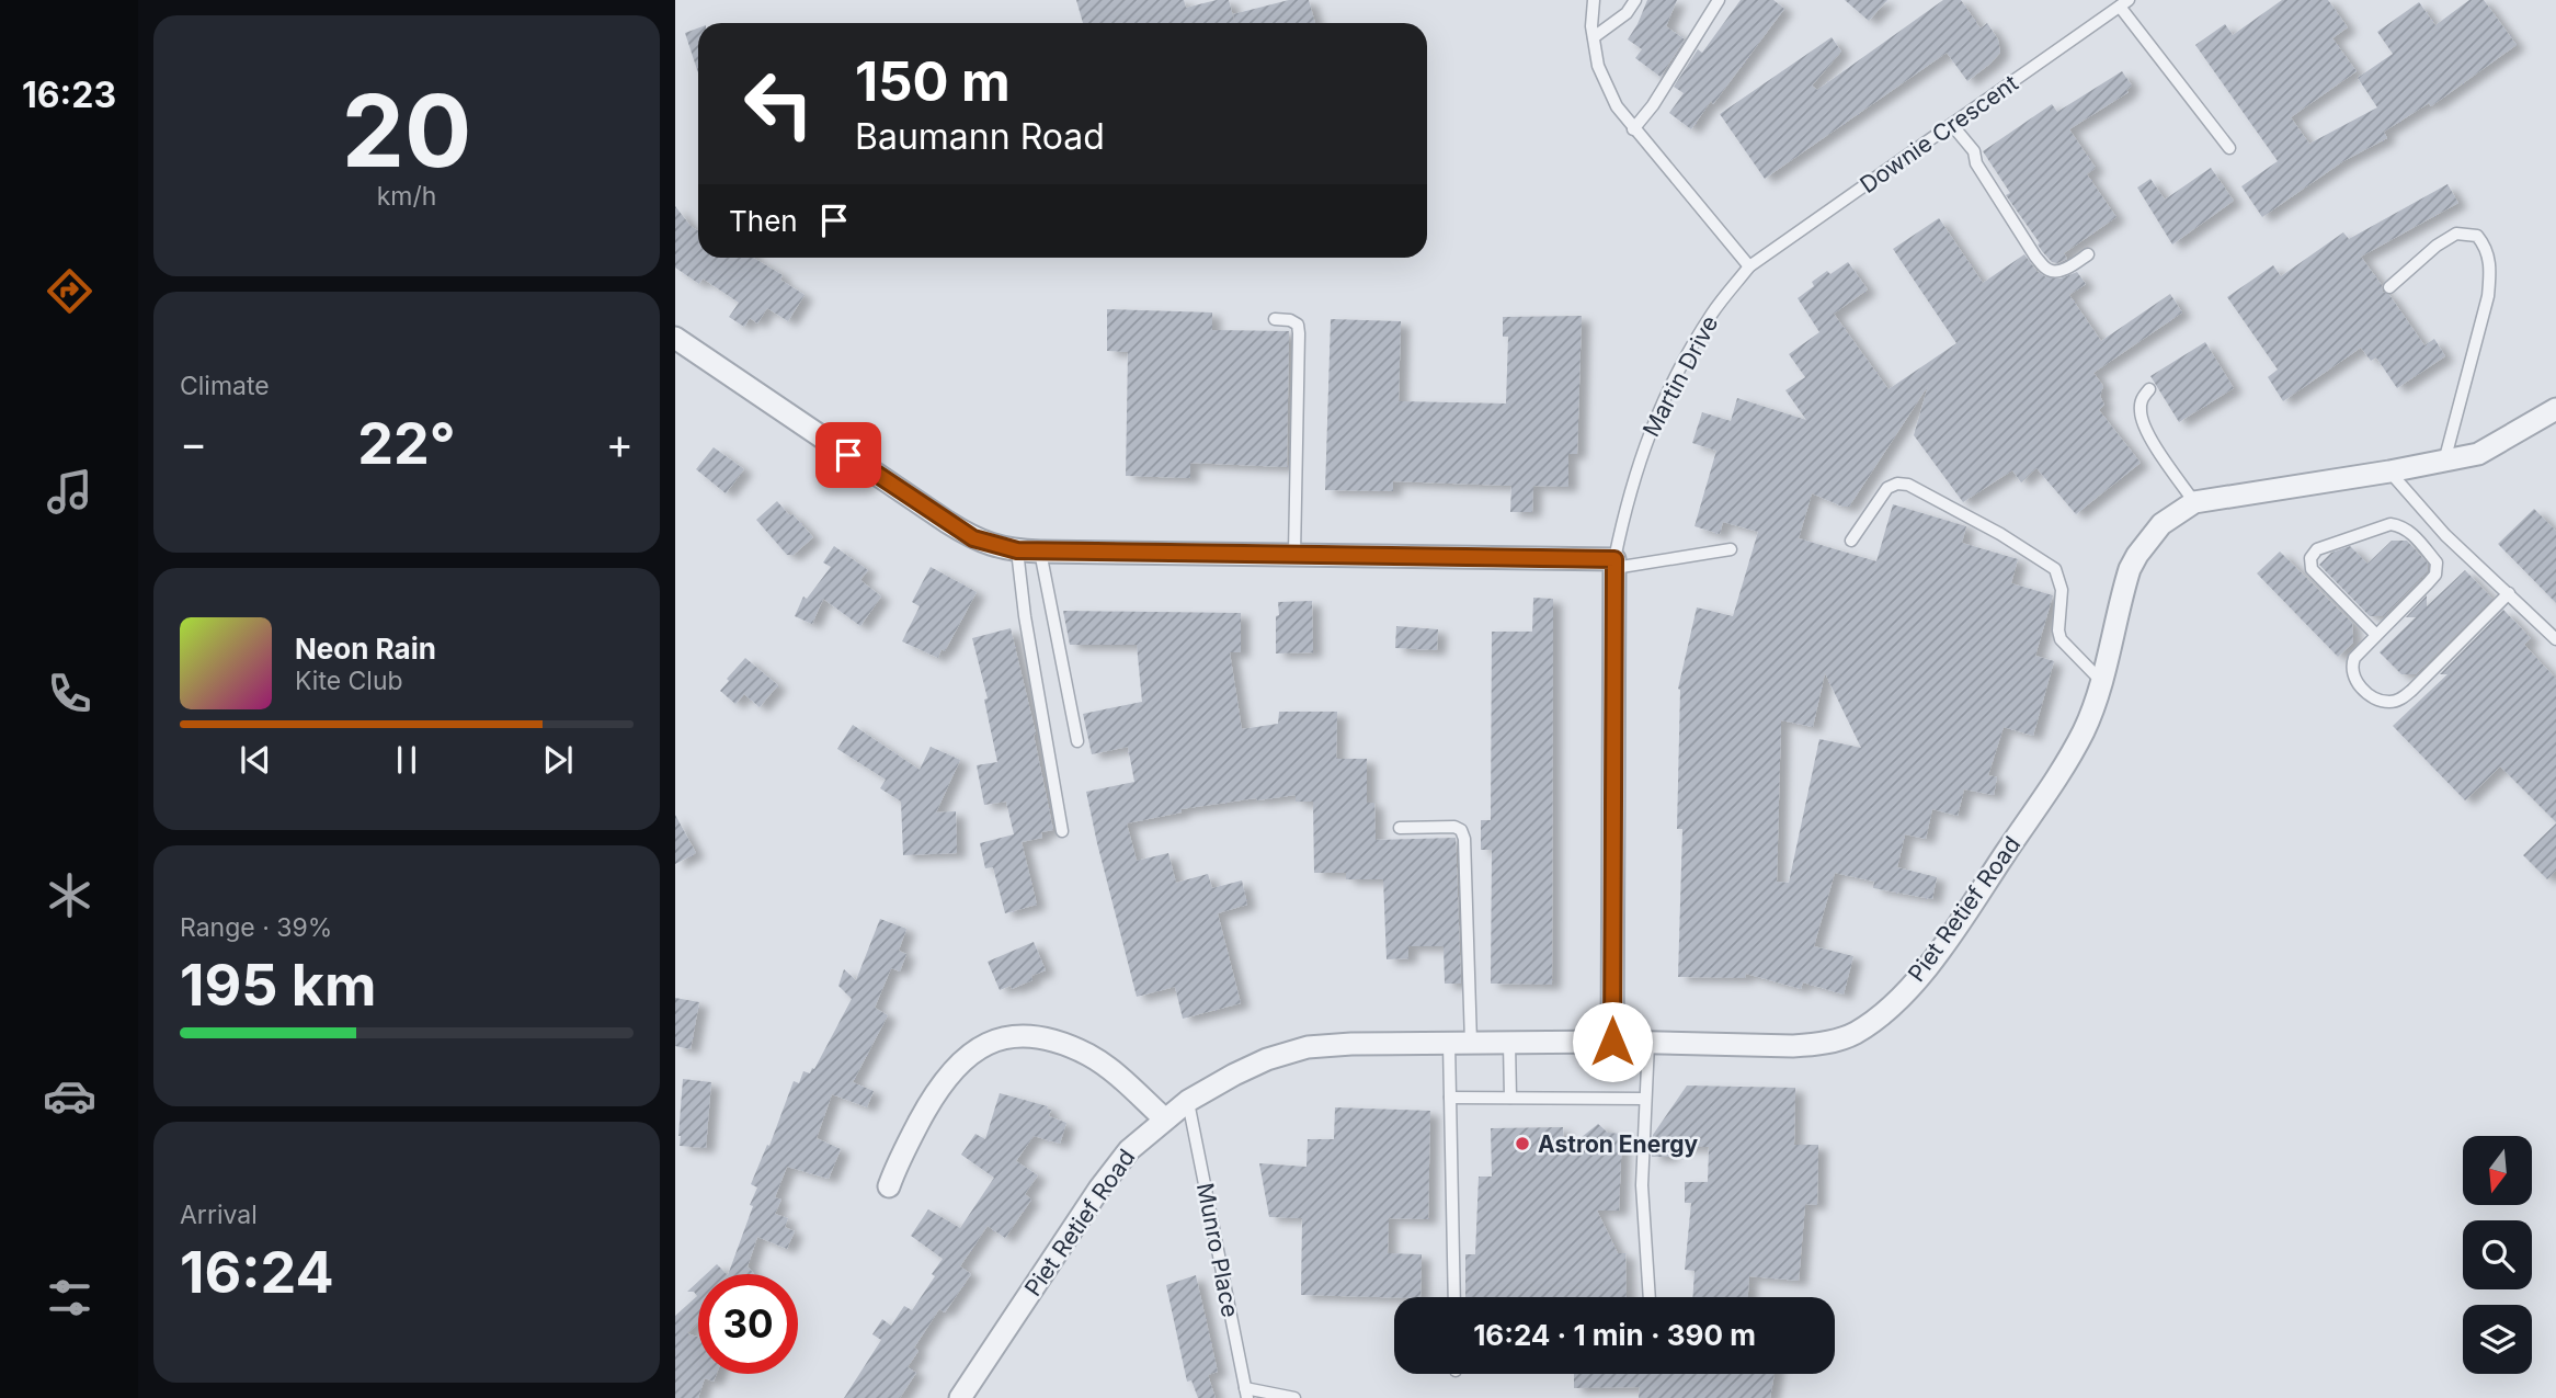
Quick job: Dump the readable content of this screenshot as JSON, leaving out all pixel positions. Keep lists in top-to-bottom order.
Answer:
{
  "streets": {
    "street": ["Martin Drive", "Piet Retief Road"],
    "lane": ["Downie Crescent", "Munro Place"]
  },
  "crossings": [
    ["Downie Crescent", "Martin Drive"],
    ["Martin Drive", "Piet Retief Road"],
    ["Piet Retief Road", "Munro Place"]
  ],
  "places": ["Astron Energy"],
  "north": "bottom",
  "page": {
    "tabs": "16:23",
    "tile": [
      ["20", "km/h"],
      "Climate",
      ["Range · 39%", "195 km"],
      ["Arrival", "16:24"]
    ],
    "turn": ["150 m", "Baumann Road"],
    "then": "Then",
    "heat": ["−", "22°", "+"],
    "song": ["Neon Rain", "Kite Club"],
    "limit": "30",
    "trip": "16:24 · 1 min · 390 m"
  }
}
